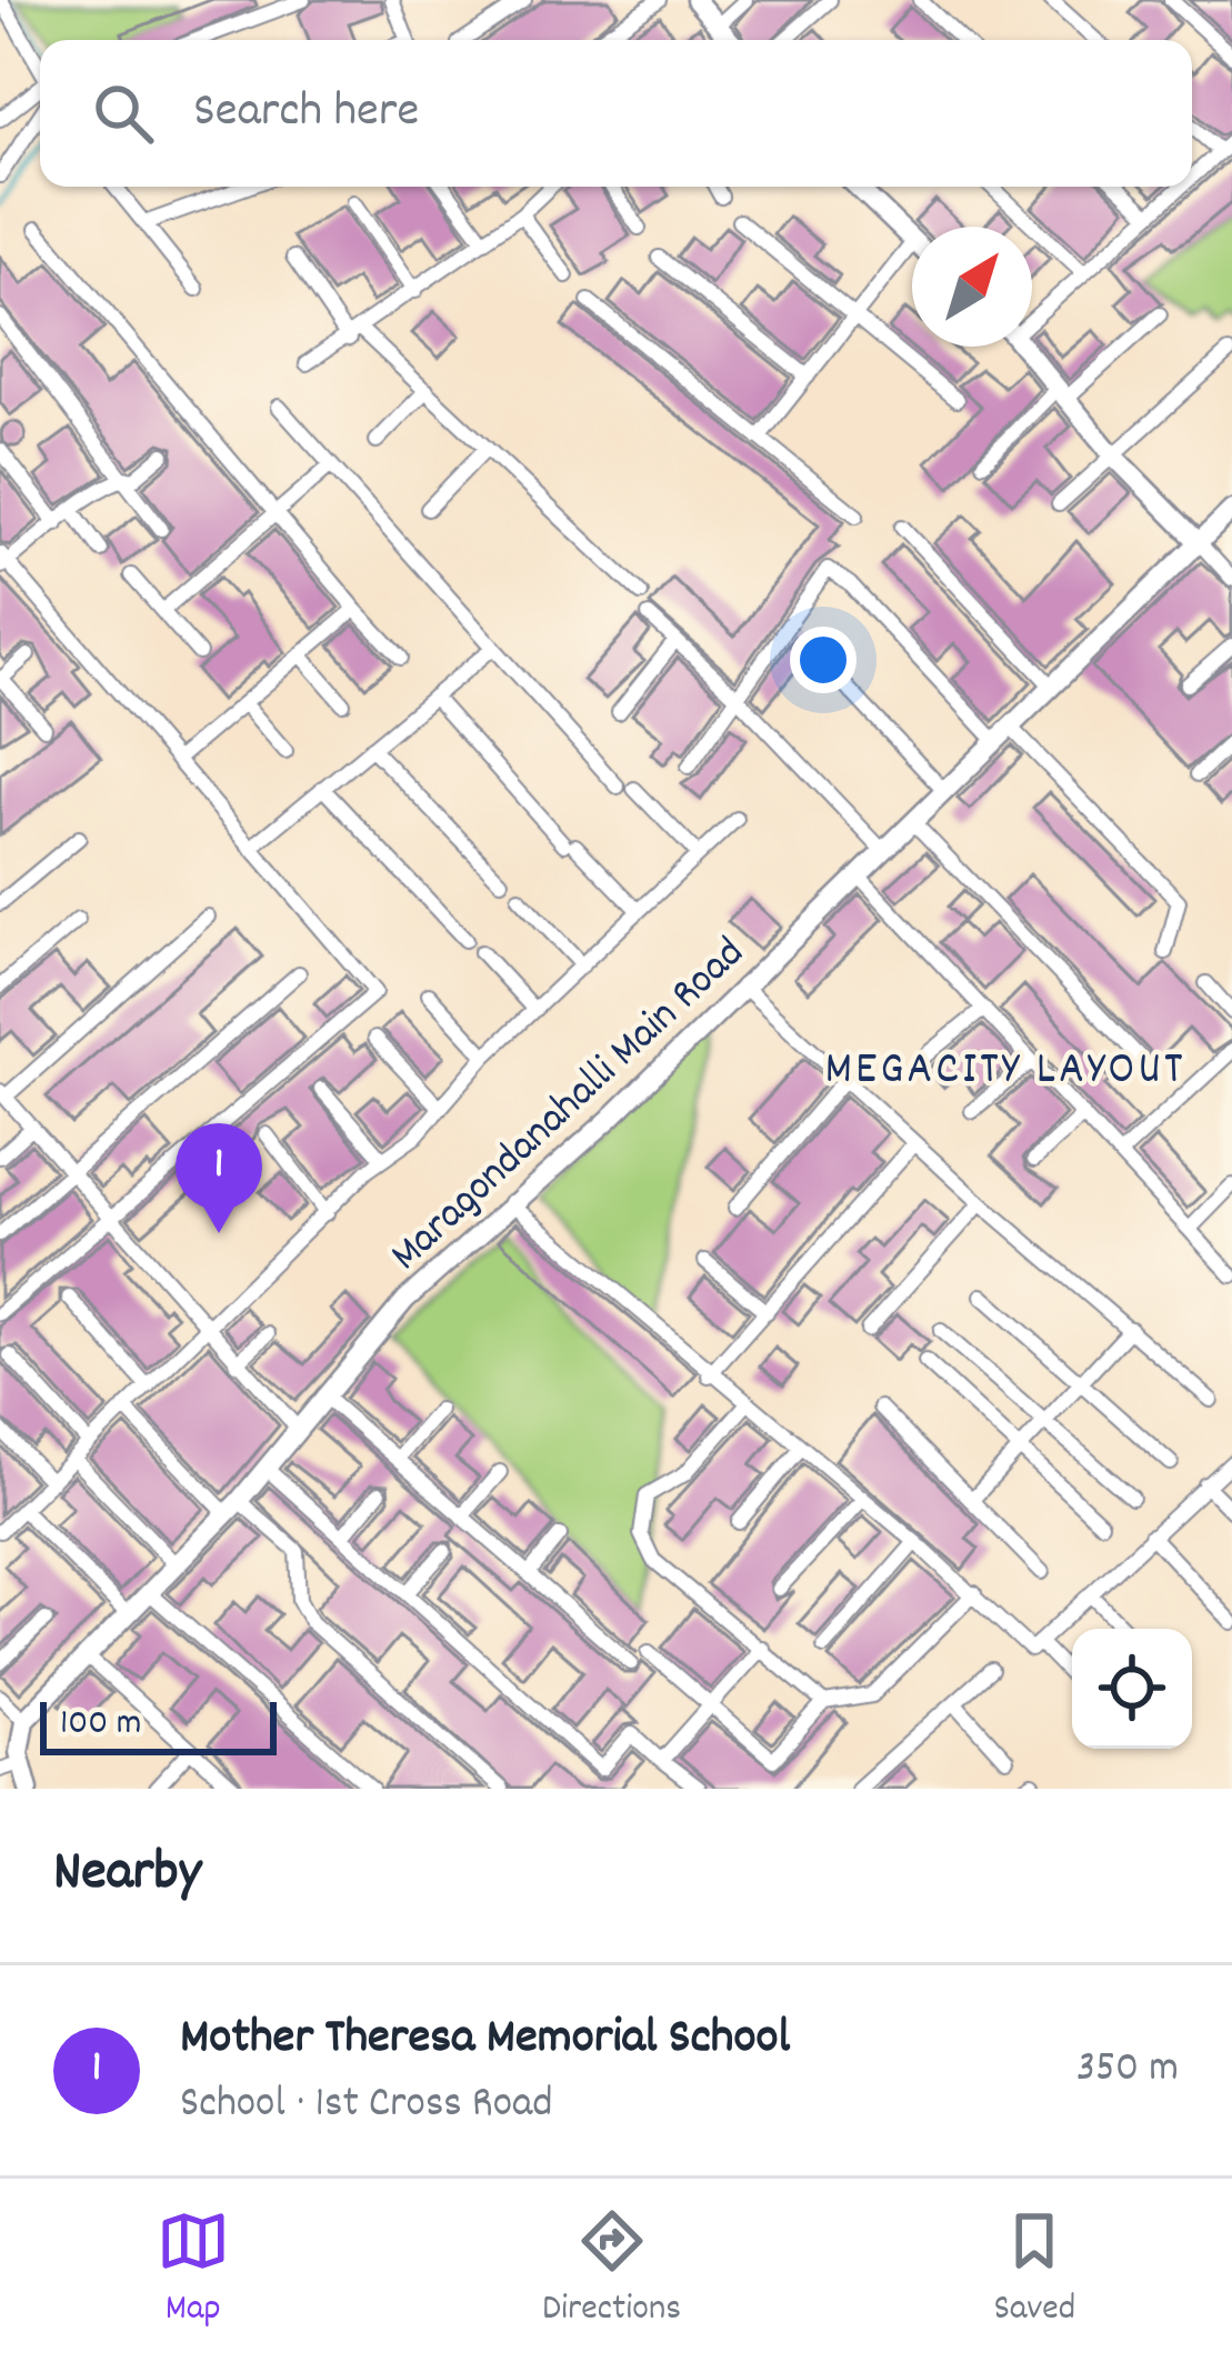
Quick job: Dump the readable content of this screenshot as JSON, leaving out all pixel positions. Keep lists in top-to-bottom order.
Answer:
{
  "streets": {
    "street": ["Maragondanahalli Main Road"]
  },
  "districts": ["MEGACITY LAYOUT"],
  "scale_bar": "100 m",
  "north": "top right",
  "page": {
    "search": "Search here",
    "pins": "1",
    "scale": "100 m",
    "heading": "Nearby",
    "list": [
      {
        "mark": "1",
        "name": "Mother Theresa Memorial School",
        "note": "School · 1st Cross Road",
        "value": "350 m"
      }
    ],
    "nav": ["Map", "Directions", "Saved"]
  }
}
